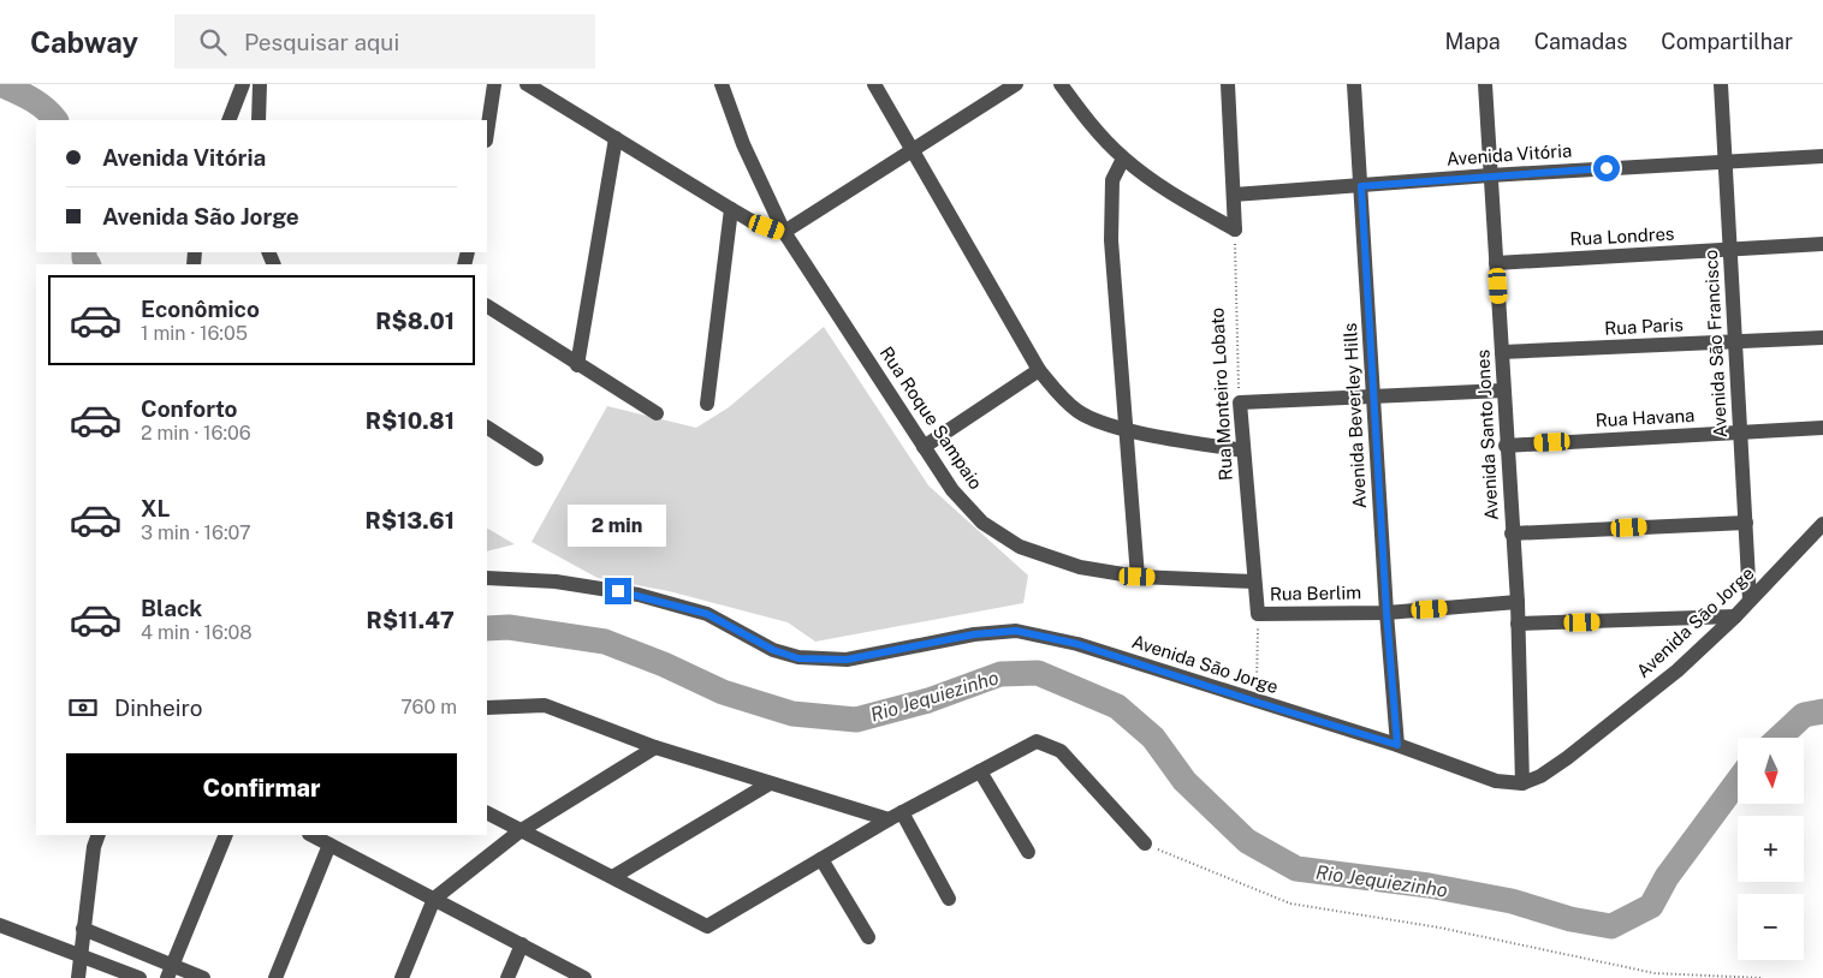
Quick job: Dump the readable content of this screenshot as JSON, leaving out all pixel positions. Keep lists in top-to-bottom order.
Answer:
{
  "streets": {
    "street": [
      "Avenida Vitória",
      "Rua Londres",
      "Rua Paris",
      "Avenida São Francisco",
      "Rua Monteiro Lobato",
      "Avenida Beverley Hills",
      "Rua Roque Sampaio",
      "Rua Havana",
      "Avenida Santo Jones",
      "Rua Berlim",
      "Avenida São Jorge"
    ]
  },
  "crossings": [
    ["Avenida Vitória", "Avenida São Francisco"],
    ["Avenida Vitória", "Avenida Beverley Hills"],
    ["Avenida Vitória", "Avenida Santo Jones"],
    ["Rua Londres", "Avenida São Francisco"],
    ["Rua Londres", "Avenida Santo Jones"],
    ["Rua Paris", "Avenida São Francisco"],
    ["Rua Paris", "Avenida Santo Jones"],
    ["Avenida São Francisco", "Rua Havana"],
    ["Avenida São Francisco", "Avenida São Jorge"],
    ["Rua Monteiro Lobato", "Rua Roque Sampaio"],
    ["Rua Monteiro Lobato", "Rua Berlim"],
    ["Avenida Beverley Hills", "Rua Berlim"],
    ["Avenida Beverley Hills", "Avenida São Jorge"],
    ["Rua Havana", "Avenida Santo Jones"],
    ["Avenida Santo Jones", "Rua Berlim"],
    ["Avenida Santo Jones", "Avenida São Jorge"]
  ],
  "water": ["Rio Jequiezinho"],
  "north": "bottom",
  "page": {
    "header": "Cabway",
    "search": "Pesquisar aqui",
    "nav": ["Mapa", "Camadas", "Compartilhar"],
    "banner": ["Avenida Vitória", "Avenida São Jorge"],
    "list": [
      {
        "name": "Econômico",
        "note": "1 min · 16:05",
        "value": "R$8.01"
      },
      {
        "name": "Conforto",
        "note": "2 min · 16:06",
        "value": "R$10.81"
      },
      {
        "name": "XL",
        "note": "3 min · 16:07",
        "value": "R$13.61"
      },
      {
        "name": "Black",
        "note": "4 min · 16:08",
        "value": "R$11.47"
      }
    ],
    "bubble": "2 min",
    "pay": ["Dinheiro", "760 m"],
    "map_buttons": ["+", "−"],
    "buttons": "Confirmar"
  }
}
